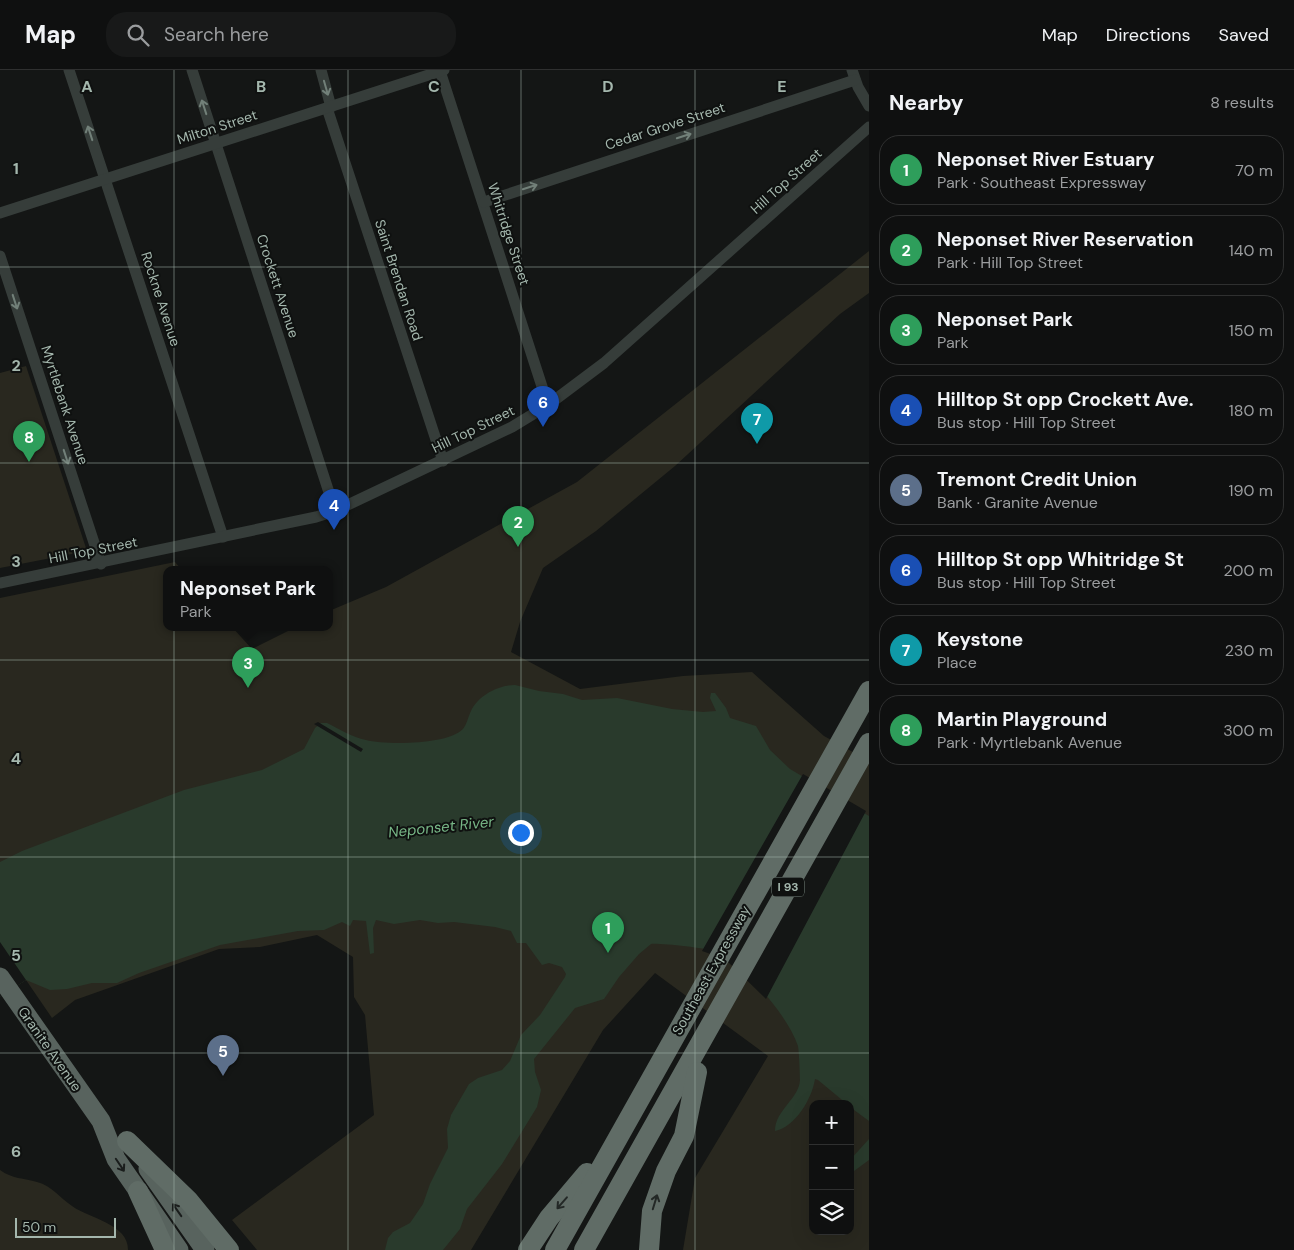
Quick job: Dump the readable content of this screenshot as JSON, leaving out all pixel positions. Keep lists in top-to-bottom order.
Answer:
{
  "streets": {
    "highway": ["I 93", "Southeast Expressway", "Granite Avenue"],
    "street": [
      "Cedar Grove Street",
      "Milton Street",
      "Hill Top Street",
      "Whitridge Street",
      "Saint Brendan Road",
      "Crockett Avenue",
      "Rockne Avenue",
      "Myrtlebank Avenue"
    ]
  },
  "crossings": [
    ["Cedar Grove Street", "Whitridge Street"],
    ["Milton Street", "Whitridge Street"],
    ["Milton Street", "Saint Brendan Road"],
    ["Milton Street", "Crockett Avenue"],
    ["Milton Street", "Rockne Avenue"],
    ["Hill Top Street", "Whitridge Street"],
    ["Hill Top Street", "Saint Brendan Road"],
    ["Hill Top Street", "Crockett Avenue"],
    ["Hill Top Street", "Rockne Avenue"],
    ["Hill Top Street", "Myrtlebank Avenue"],
    ["I 93", "Southeast Expressway"]
  ],
  "one_way": ["Cedar Grove Street", "Myrtlebank Avenue"],
  "water": ["Neponset River"],
  "scale_bar": "50 m",
  "page": {
    "header": "Map",
    "search": "Search here",
    "nav": ["Map", "Directions", "Saved"],
    "heading": ["Nearby", "8 results"],
    "list": [
      {
        "mark": "1",
        "name": "Neponset River Estuary",
        "note": "Park · Southeast Expressway",
        "value": "70 m"
      },
      {
        "mark": "2",
        "name": "Neponset River Reservation",
        "note": "Park · Hill Top Street",
        "value": "140 m"
      },
      {
        "mark": "3",
        "name": "Neponset Park",
        "note": "Park",
        "value": "150 m"
      },
      {
        "mark": "4",
        "name": "Hilltop St opp Crockett Ave.",
        "note": "Bus stop · Hill Top Street",
        "value": "180 m"
      },
      {
        "mark": "5",
        "name": "Tremont Credit Union",
        "note": "Bank · Granite Avenue",
        "value": "190 m"
      },
      {
        "mark": "6",
        "name": "Hilltop St opp Whitridge St",
        "note": "Bus stop · Hill Top Street",
        "value": "200 m"
      },
      {
        "mark": "7",
        "name": "Keystone",
        "note": "Place",
        "value": "230 m"
      },
      {
        "mark": "8",
        "name": "Martin Playground",
        "note": "Park · Myrtlebank Avenue",
        "value": "300 m"
      }
    ],
    "pins": [
      "6",
      "7",
      "8",
      "4",
      "2",
      "3",
      "1",
      "5"
    ],
    "popup": ["Neponset Park", "Park"],
    "map_buttons": ["+", "−"],
    "scale": "50 m"
  },
  "grid": {
    "columns": [
      "A",
      "B",
      "C",
      "D",
      "E"
    ],
    "rows": [
      "1",
      "2",
      "3",
      "4",
      "5",
      "6"
    ]
  }
}
